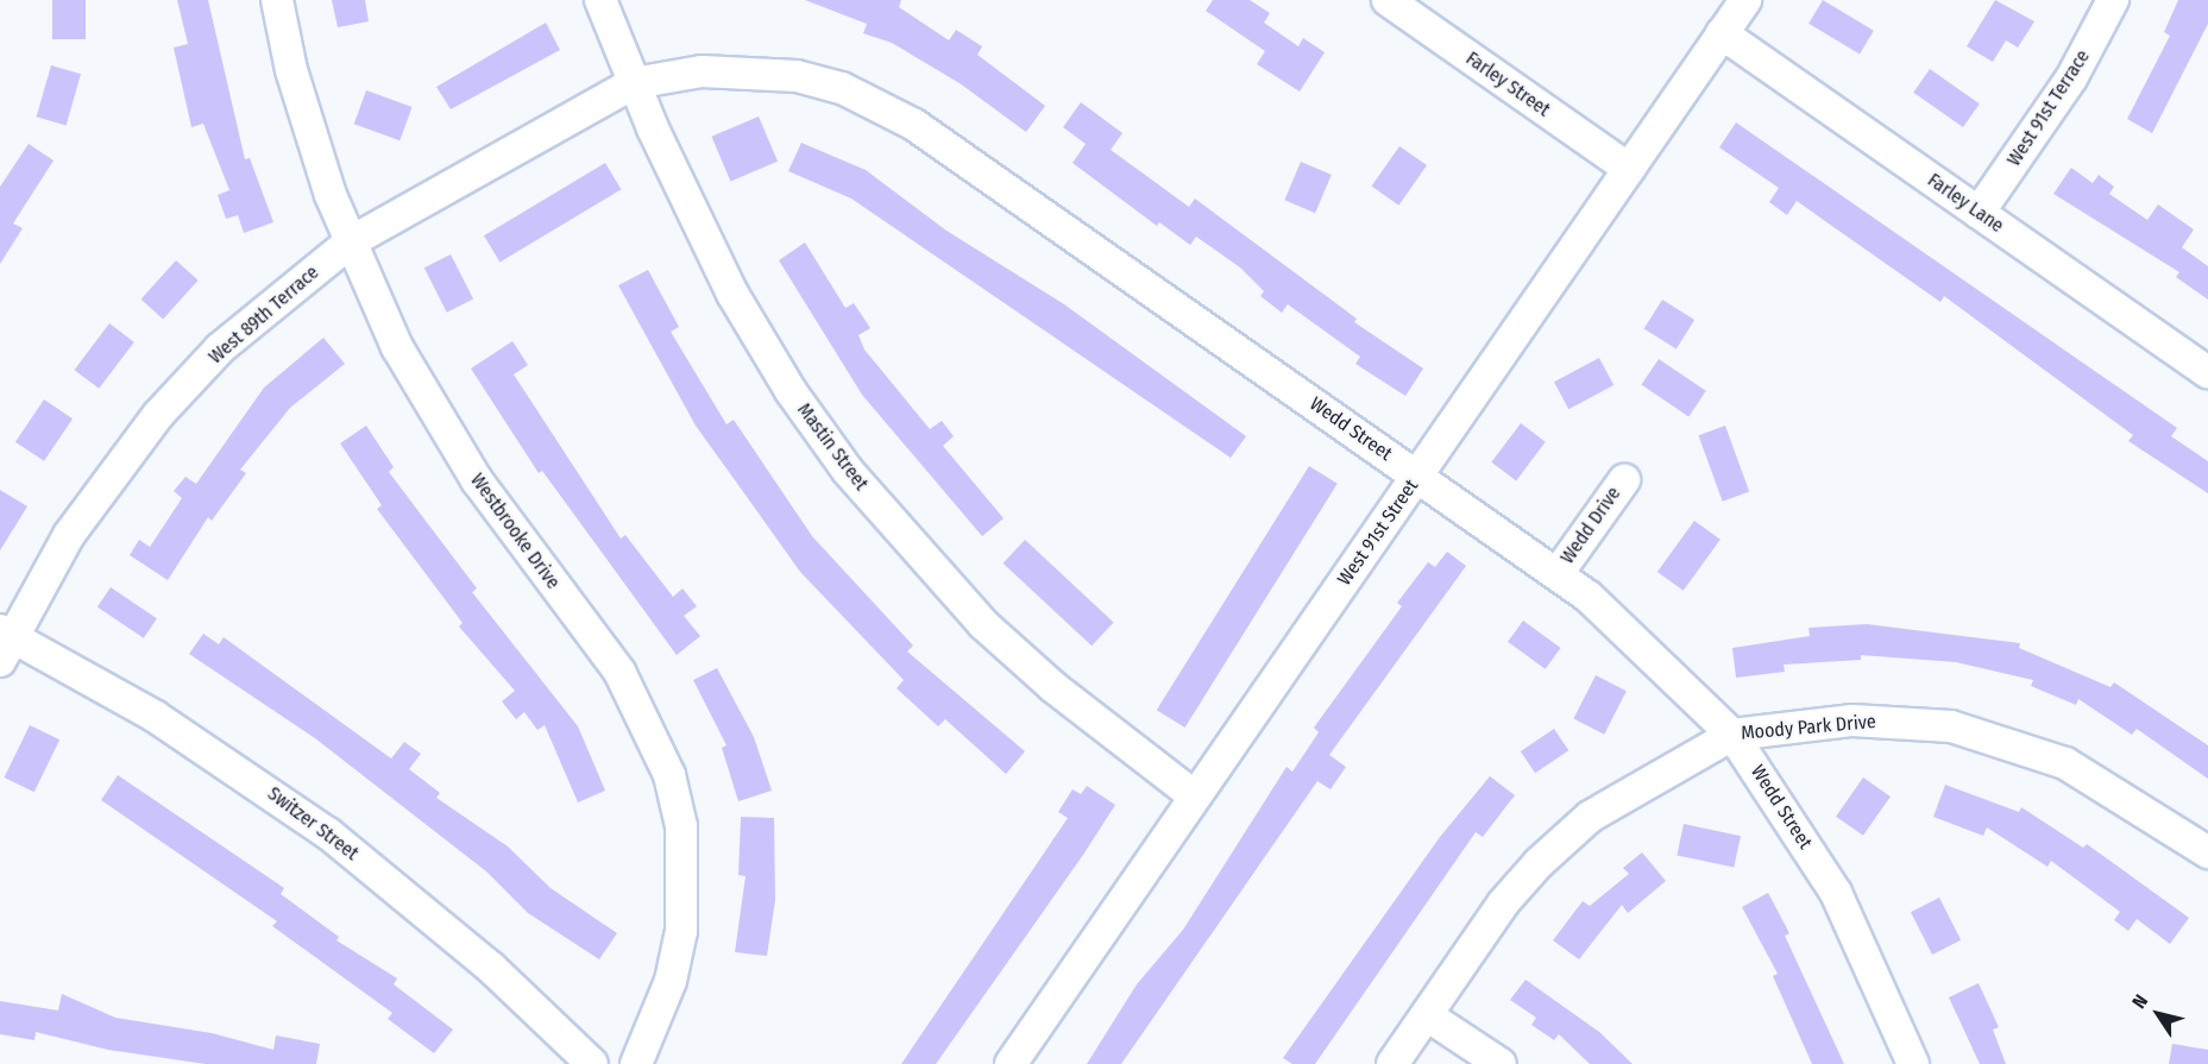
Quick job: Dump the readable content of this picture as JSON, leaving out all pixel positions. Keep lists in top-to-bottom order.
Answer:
{
  "streets": {
    "street": [
      "Farley Street",
      "West 91st Terrace",
      "Farley Lane",
      "West 89th Terrace",
      "Wedd Street",
      "Mastin Street",
      "Wedd Drive",
      "Westbrooke Drive",
      "West 91st Street",
      "Moody Park Drive",
      "Switzer Street"
    ]
  },
  "crossings": [
    ["Farley Street", "West 91st Street"],
    ["West 91st Terrace", "Farley Lane"],
    ["Farley Lane", "West 91st Street"],
    ["West 89th Terrace", "Wedd Street"],
    ["West 89th Terrace", "Mastin Street"],
    ["West 89th Terrace", "Westbrooke Drive"],
    ["West 89th Terrace", "Switzer Street"],
    ["Wedd Street", "Mastin Street"],
    ["Wedd Street", "Wedd Drive"],
    ["Wedd Street", "West 91st Street"],
    ["Wedd Street", "Moody Park Drive"],
    ["Mastin Street", "West 91st Street"]
  ],
  "north": "top left"
}
